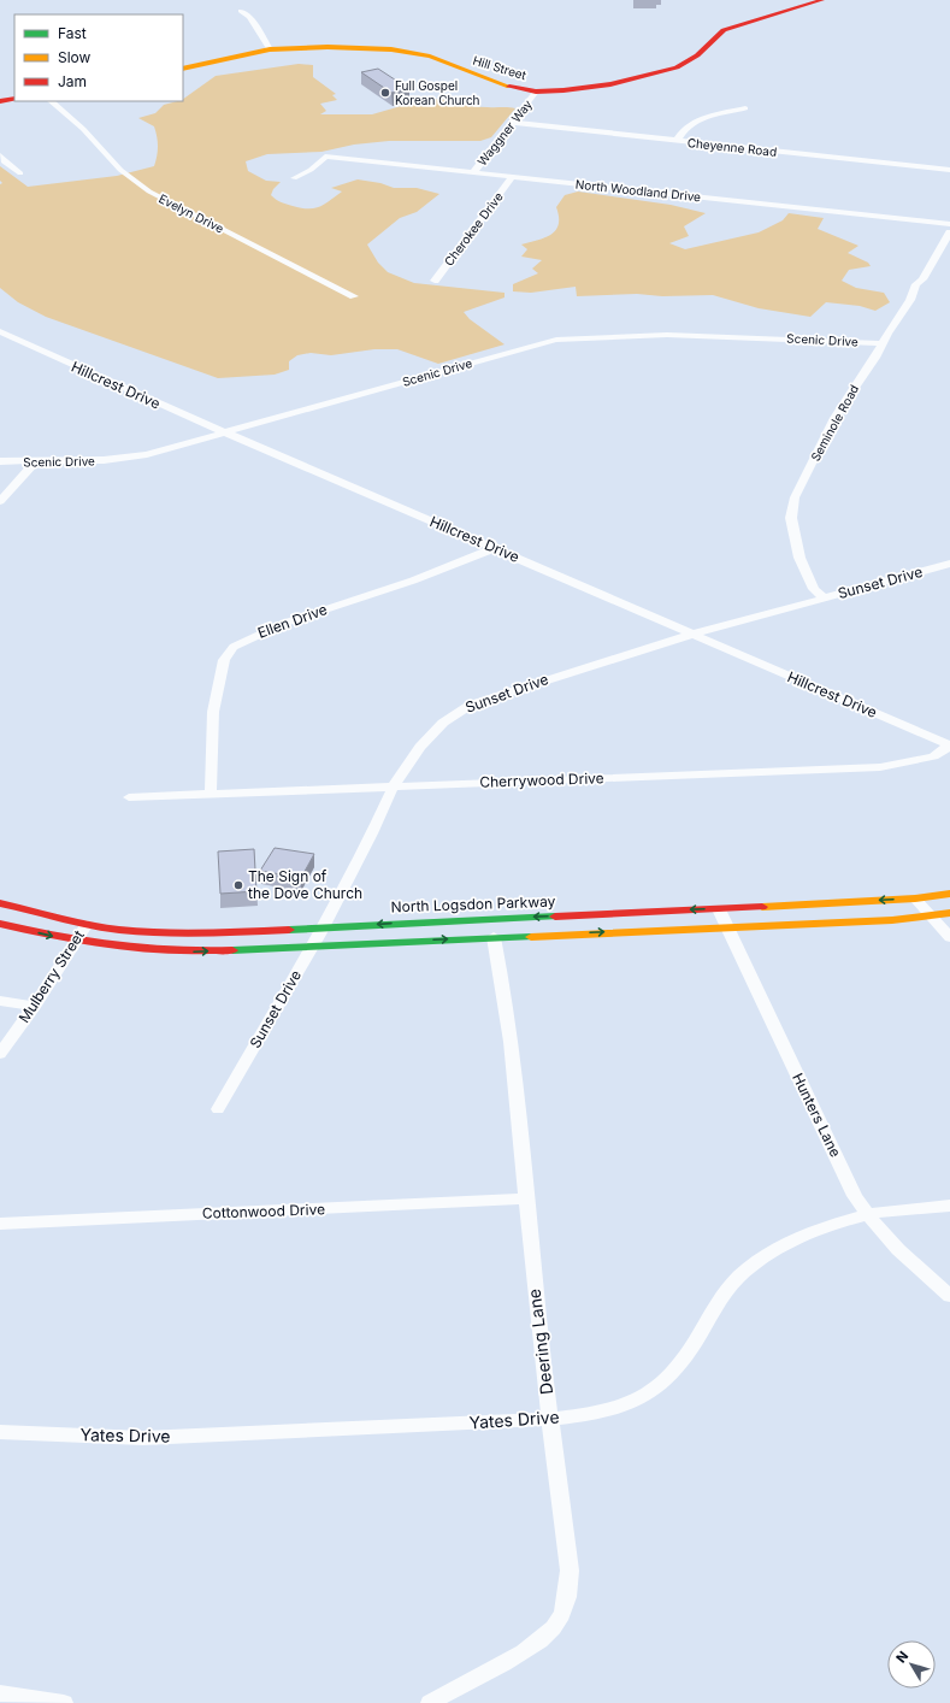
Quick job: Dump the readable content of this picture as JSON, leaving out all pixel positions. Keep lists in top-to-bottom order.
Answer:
{
  "streets": {
    "main road": ["Hill Street", "North Logsdon Parkway"],
    "street": [
      "Waggner Way",
      "Cheyenne Road",
      "North Woodland Drive",
      "Evelyn Drive",
      "Cherokee Drive",
      "Scenic Drive",
      "Hillcrest Drive",
      "Seminole Road",
      "Sunset Drive",
      "Ellen Drive",
      "Cherrywood Drive",
      "Mulberry Street",
      "Hunters Lane",
      "Cottonwood Drive",
      "Deering Lane",
      "Yates Drive"
    ]
  },
  "crossings": [
    ["Hill Street", "Waggner Way"],
    ["Waggner Way", "Cheyenne Road"],
    ["Waggner Way", "North Woodland Drive"],
    ["North Woodland Drive", "Cherokee Drive"],
    ["Scenic Drive", "Hillcrest Drive"],
    ["Scenic Drive", "Seminole Road"],
    ["Hillcrest Drive", "Sunset Drive"],
    ["Hillcrest Drive", "Ellen Drive"],
    ["Hillcrest Drive", "Cherrywood Drive"],
    ["Seminole Road", "Sunset Drive"],
    ["Sunset Drive", "Cherrywood Drive"],
    ["Sunset Drive", "North Logsdon Parkway"],
    ["Ellen Drive", "Cherrywood Drive"],
    ["North Logsdon Parkway", "Mulberry Street"],
    ["North Logsdon Parkway", "Hunters Lane"],
    ["Hunters Lane", "Yates Drive"],
    ["Cottonwood Drive", "Deering Lane"],
    ["Deering Lane", "Yates Drive"]
  ],
  "places": ["Full Gospel Korean Church", "The Sign of the Dove Church"],
  "legend": ["Fast", "Slow", "Jam"],
  "north": "top left"
}
